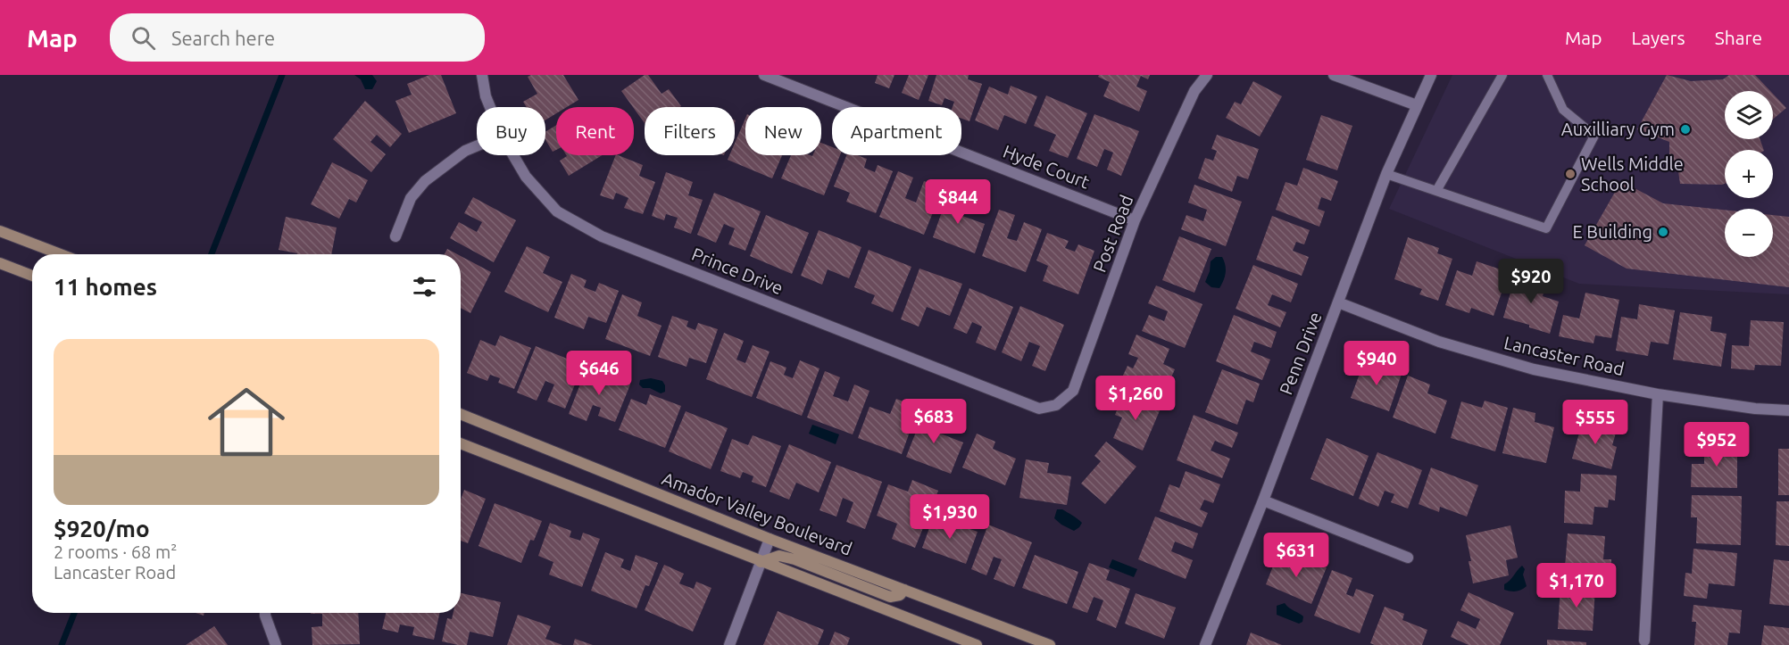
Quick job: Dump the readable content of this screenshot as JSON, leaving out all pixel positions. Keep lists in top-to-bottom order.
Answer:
{
  "streets": {
    "street": [
      "Hyde Court",
      "Post Road",
      "Prince Drive",
      "Penn Drive",
      "Lancaster Road",
      "Amador Valley Boulevard"
    ]
  },
  "crossings": [
    ["Hyde Court", "Post Road"],
    ["Post Road", "Prince Drive"],
    ["Penn Drive", "Lancaster Road"]
  ],
  "places": ["Auxilliary Gym", "Wells Middle School", "E Building"],
  "page": {
    "header": "Map",
    "search": "Search here",
    "nav": ["Map", "Layers", "Share"],
    "map_buttons": ["+", "−"],
    "chip": [
      "Buy",
      "Rent",
      "Filters",
      "New",
      "Apartment"
    ],
    "price": [
      "$844",
      "$920",
      "$940",
      "$646",
      "$1,260",
      "$683",
      "$555",
      "$952",
      "$1,930",
      "$631",
      "$1,170"
    ],
    "heading": "11 homes",
    "list": [
      {
        "name": "$920/mo",
        "note": "2 rooms · 68 m² · Lancaster Road"
      }
    ]
  }
}
